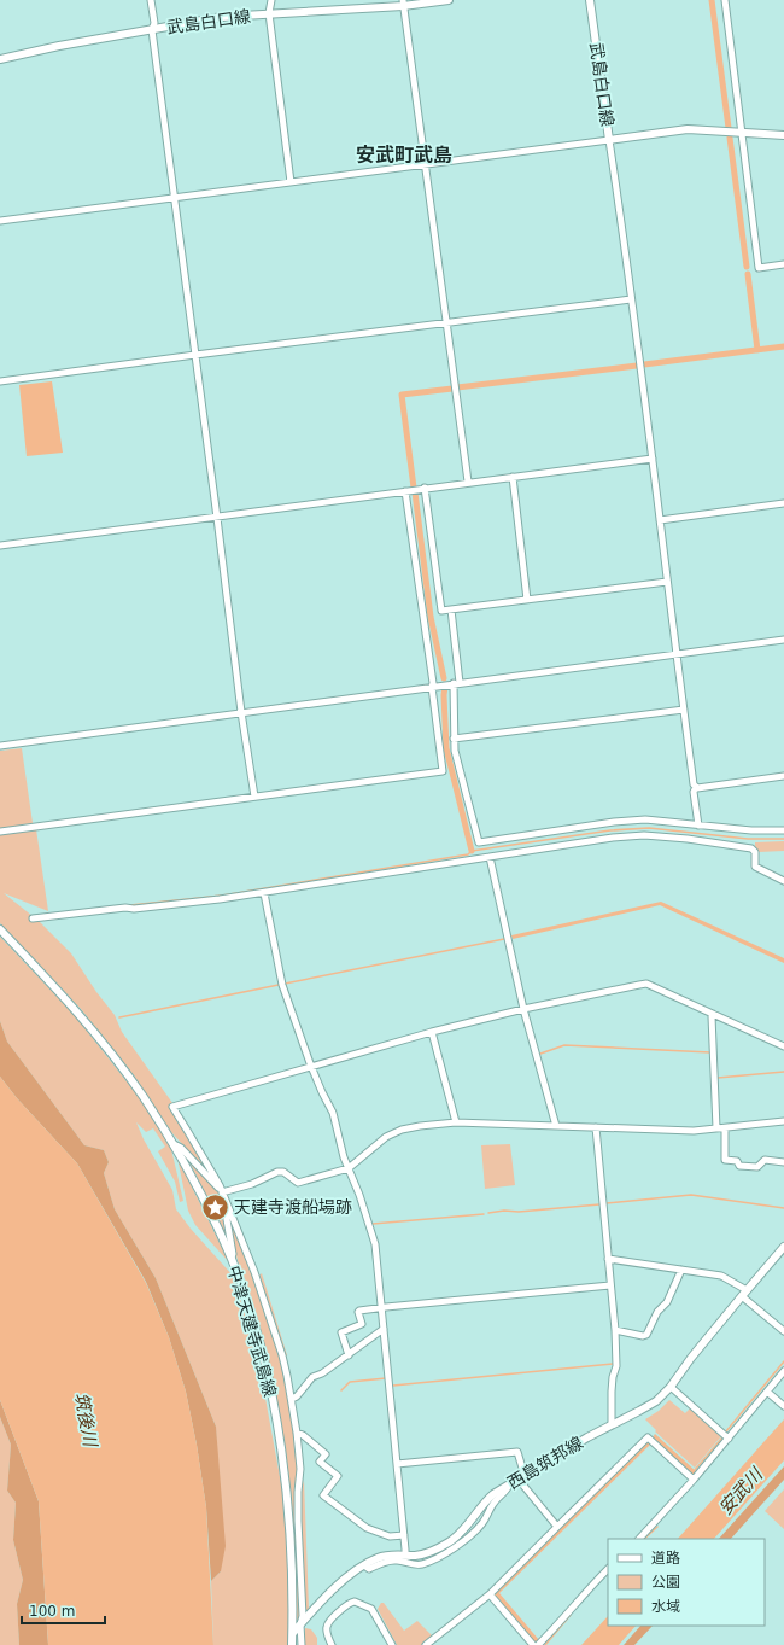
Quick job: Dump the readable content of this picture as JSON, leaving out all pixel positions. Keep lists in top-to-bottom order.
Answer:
{
  "streets": {
    "main road": ["武島白口線", "中津天建寺武島線", "西島筑邦線"]
  },
  "crossings": [
    ["中津天建寺武島線", "西島筑邦線"]
  ],
  "districts": ["安武町武島"],
  "water": ["筑後川", "安武川"],
  "places": {
    "place": ["天建寺渡船場跡"]
  },
  "legend": ["道路", "公園", "水域"],
  "scale_bar": "100 m"
}
